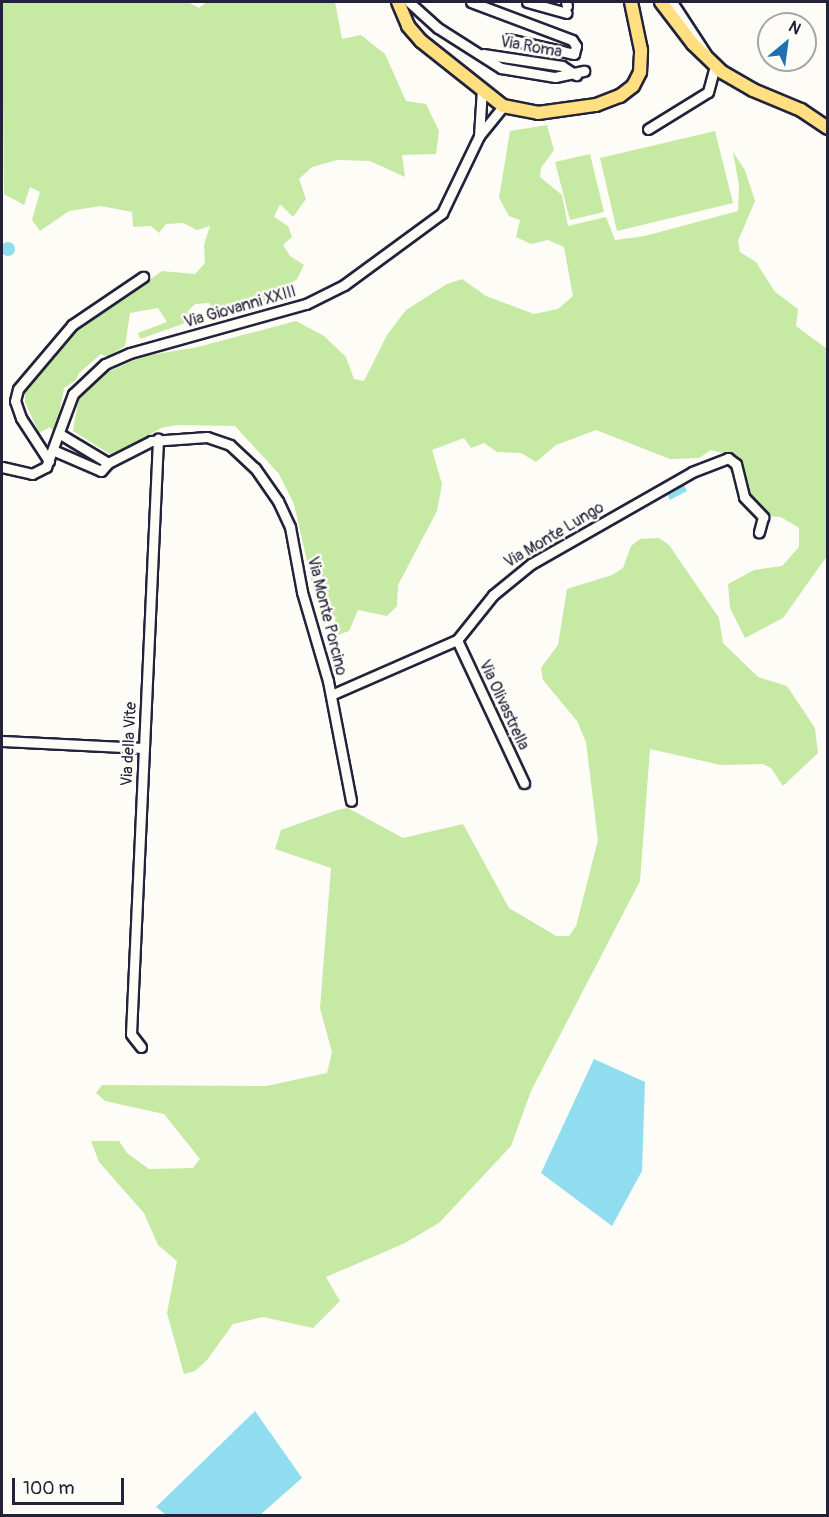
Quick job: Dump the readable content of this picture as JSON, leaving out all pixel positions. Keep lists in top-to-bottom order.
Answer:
{
  "streets": {
    "street": [
      "Via Giovanni XXIII",
      "Via Monte Lungo",
      "Via Monte Porcino",
      "Via Olivastrella",
      "Via della Vite"
    ]
  },
  "crossings": [
    ["Via Giovanni XXIII", "Via Monte Porcino"],
    ["Via Monte Lungo", "Via Monte Porcino"],
    ["Via Monte Lungo", "Via Olivastrella"],
    ["Via Monte Porcino", "Via della Vite"]
  ],
  "scale_bar": "100 m",
  "north": "top right"
}
